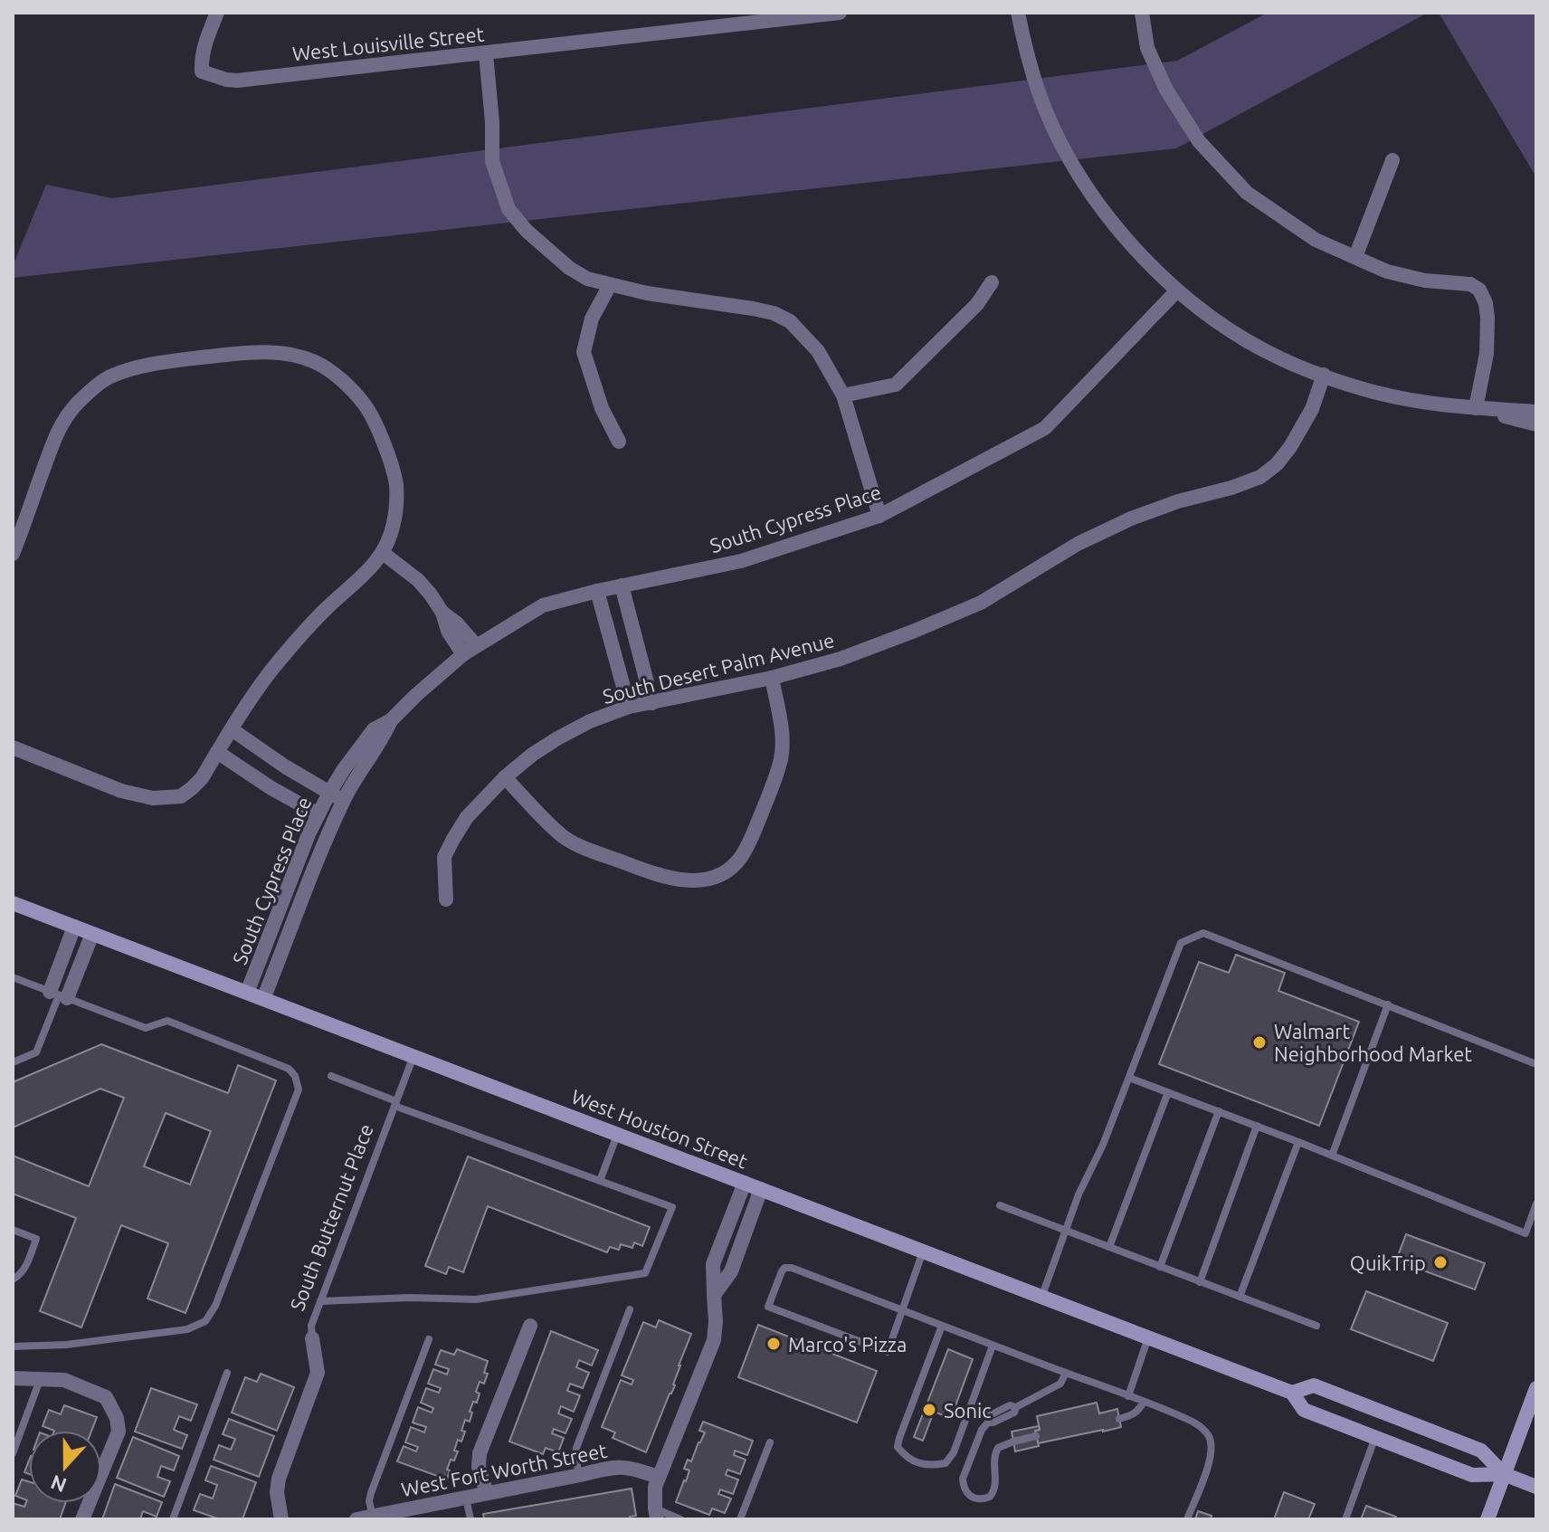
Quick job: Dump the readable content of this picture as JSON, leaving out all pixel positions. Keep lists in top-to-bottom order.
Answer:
{
  "streets": {
    "main road": ["West Houston Street"],
    "street": [
      "West Louisville Street",
      "South Cypress Place",
      "South Desert Palm Avenue",
      "South Butternut Place",
      "West Fort Worth Street"
    ]
  },
  "crossings": [
    ["South Cypress Place", "West Houston Street"],
    ["West Houston Street", "South Butternut Place"]
  ],
  "places": [
    "Walmart Neighborhood Market",
    "QuikTrip",
    "Marco's Pizza",
    "Sonic"
  ],
  "north": "bottom"
}
